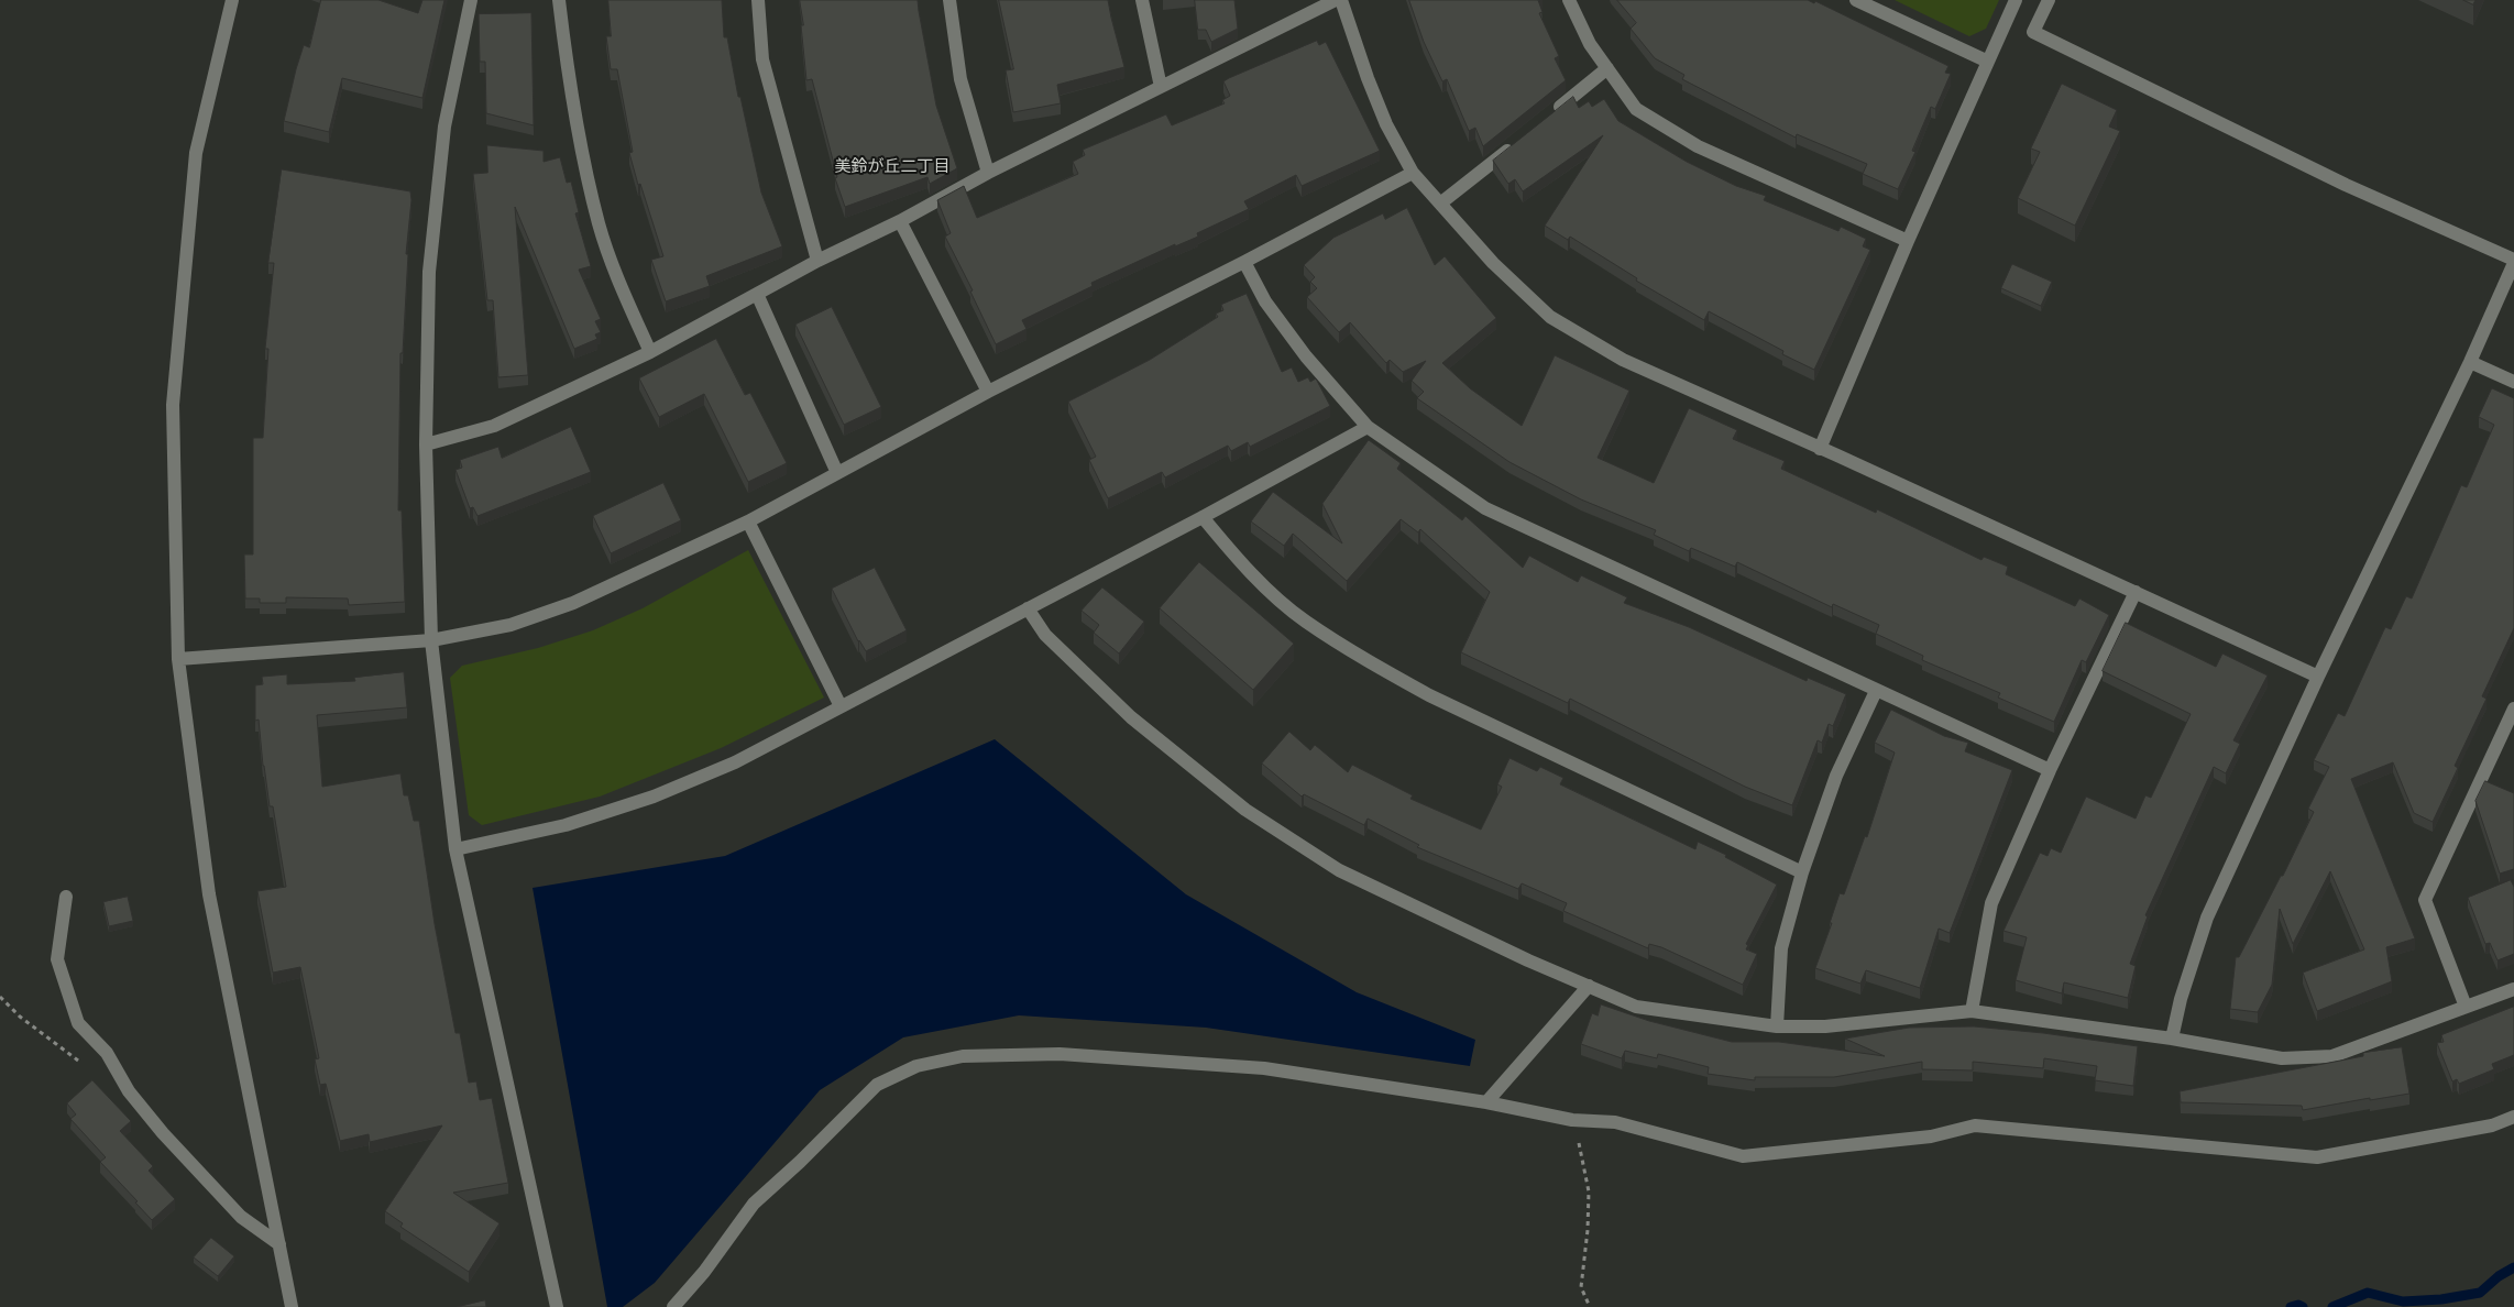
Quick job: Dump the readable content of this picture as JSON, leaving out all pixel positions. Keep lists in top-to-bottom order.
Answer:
{
  "districts": ["美鈴が丘二丁目"]
}
